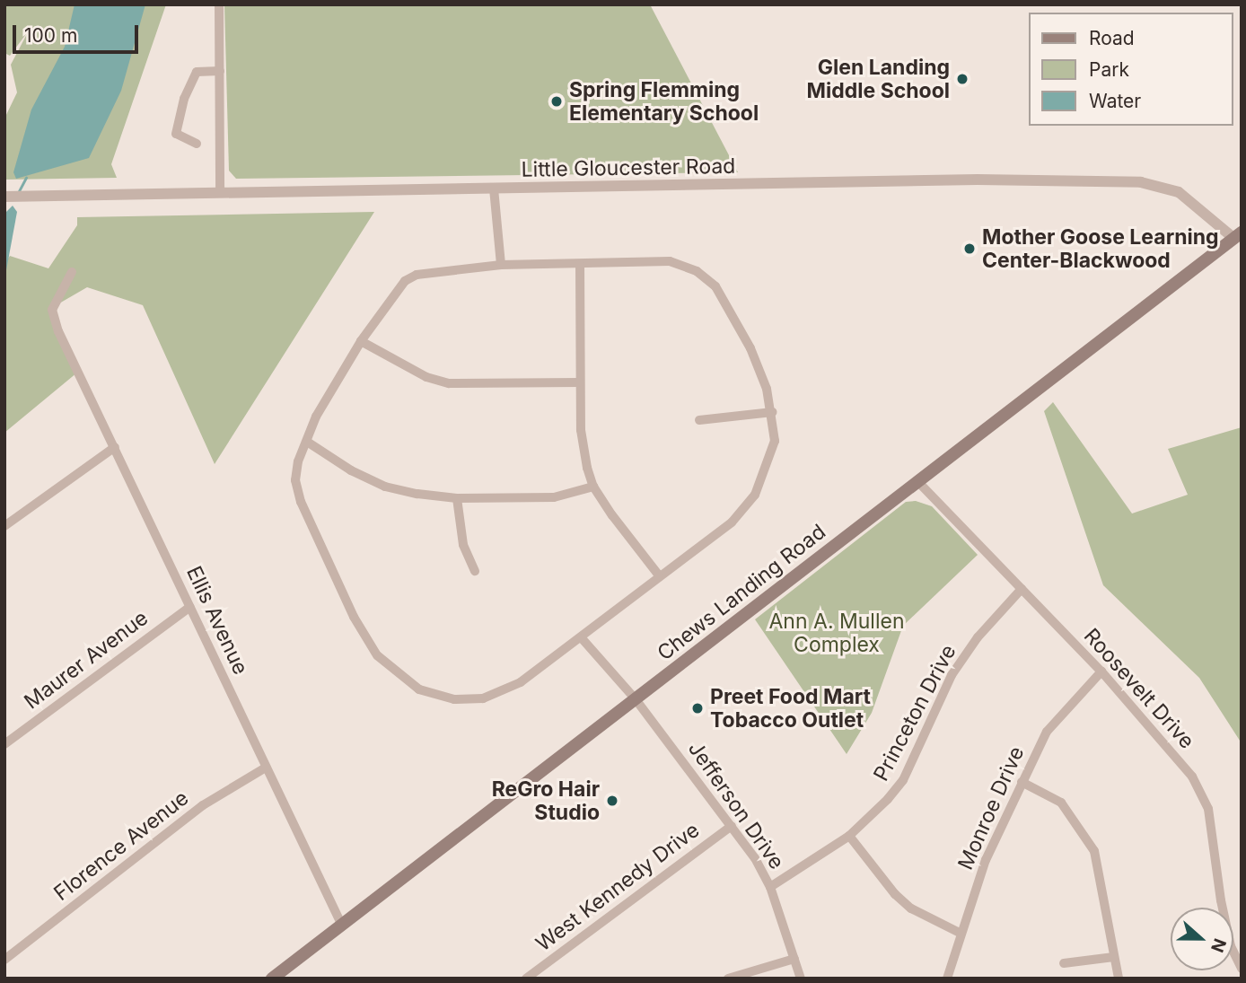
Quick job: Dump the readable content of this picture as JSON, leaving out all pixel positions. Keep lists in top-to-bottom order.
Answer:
{
  "streets": {
    "main road": ["Chews Landing Road"],
    "street": [
      "Little Gloucester Road",
      "Ellis Avenue",
      "Maurer Avenue",
      "Roosevelt Drive",
      "Princeton Drive",
      "Jefferson Drive",
      "Monroe Drive",
      "Florence Avenue",
      "West Kennedy Drive"
    ]
  },
  "crossings": [
    ["Little Gloucester Road", "Chews Landing Road"],
    ["Chews Landing Road", "Ellis Avenue"],
    ["Chews Landing Road", "Roosevelt Drive"],
    ["Chews Landing Road", "Jefferson Drive"],
    ["Ellis Avenue", "Maurer Avenue"],
    ["Ellis Avenue", "Florence Avenue"],
    ["Roosevelt Drive", "Princeton Drive"],
    ["Roosevelt Drive", "Monroe Drive"],
    ["Princeton Drive", "Jefferson Drive"],
    ["Jefferson Drive", "West Kennedy Drive"]
  ],
  "parks": ["Ann A. Mullen Complex"],
  "places": [
    "Glen Landing Middle School",
    "Spring Flemming Elementary School",
    "Mother Goose Learning Center-Blackwood",
    "Preet Food Mart Tobacco Outlet",
    "ReGro Hair Studio"
  ],
  "legend": ["Road", "Park", "Water"],
  "scale_bar": "100 m",
  "north": "right"
}
